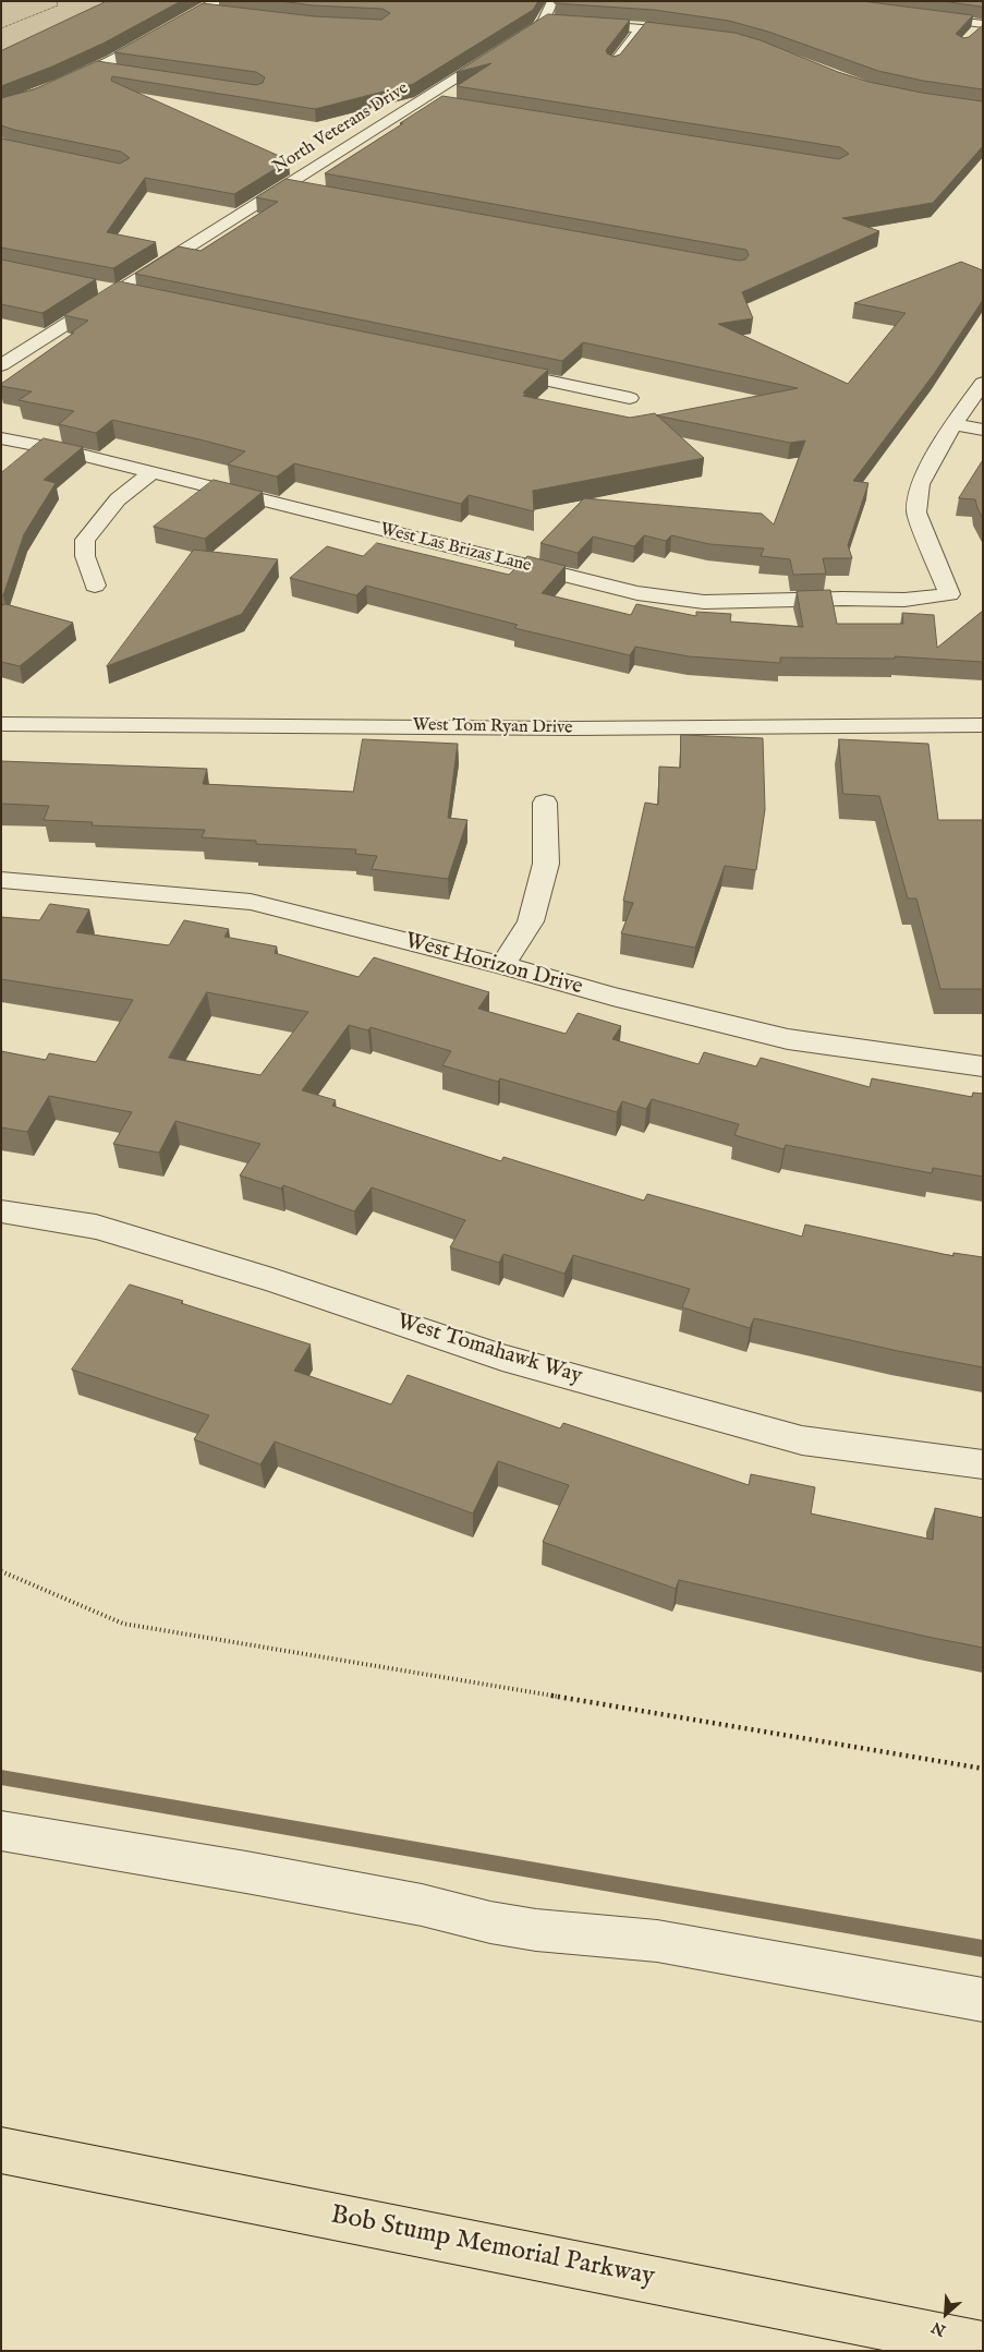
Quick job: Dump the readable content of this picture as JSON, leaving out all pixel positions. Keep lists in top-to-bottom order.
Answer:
{
  "streets": {
    "highway": ["Bob Stump Memorial Parkway"],
    "street": [
      "North Veterans Drive",
      "West Las Brizas Lane",
      "West Tom Ryan Drive",
      "West Horizon Drive",
      "West Tomahawk Way"
    ]
  },
  "north": "bottom left"
}
